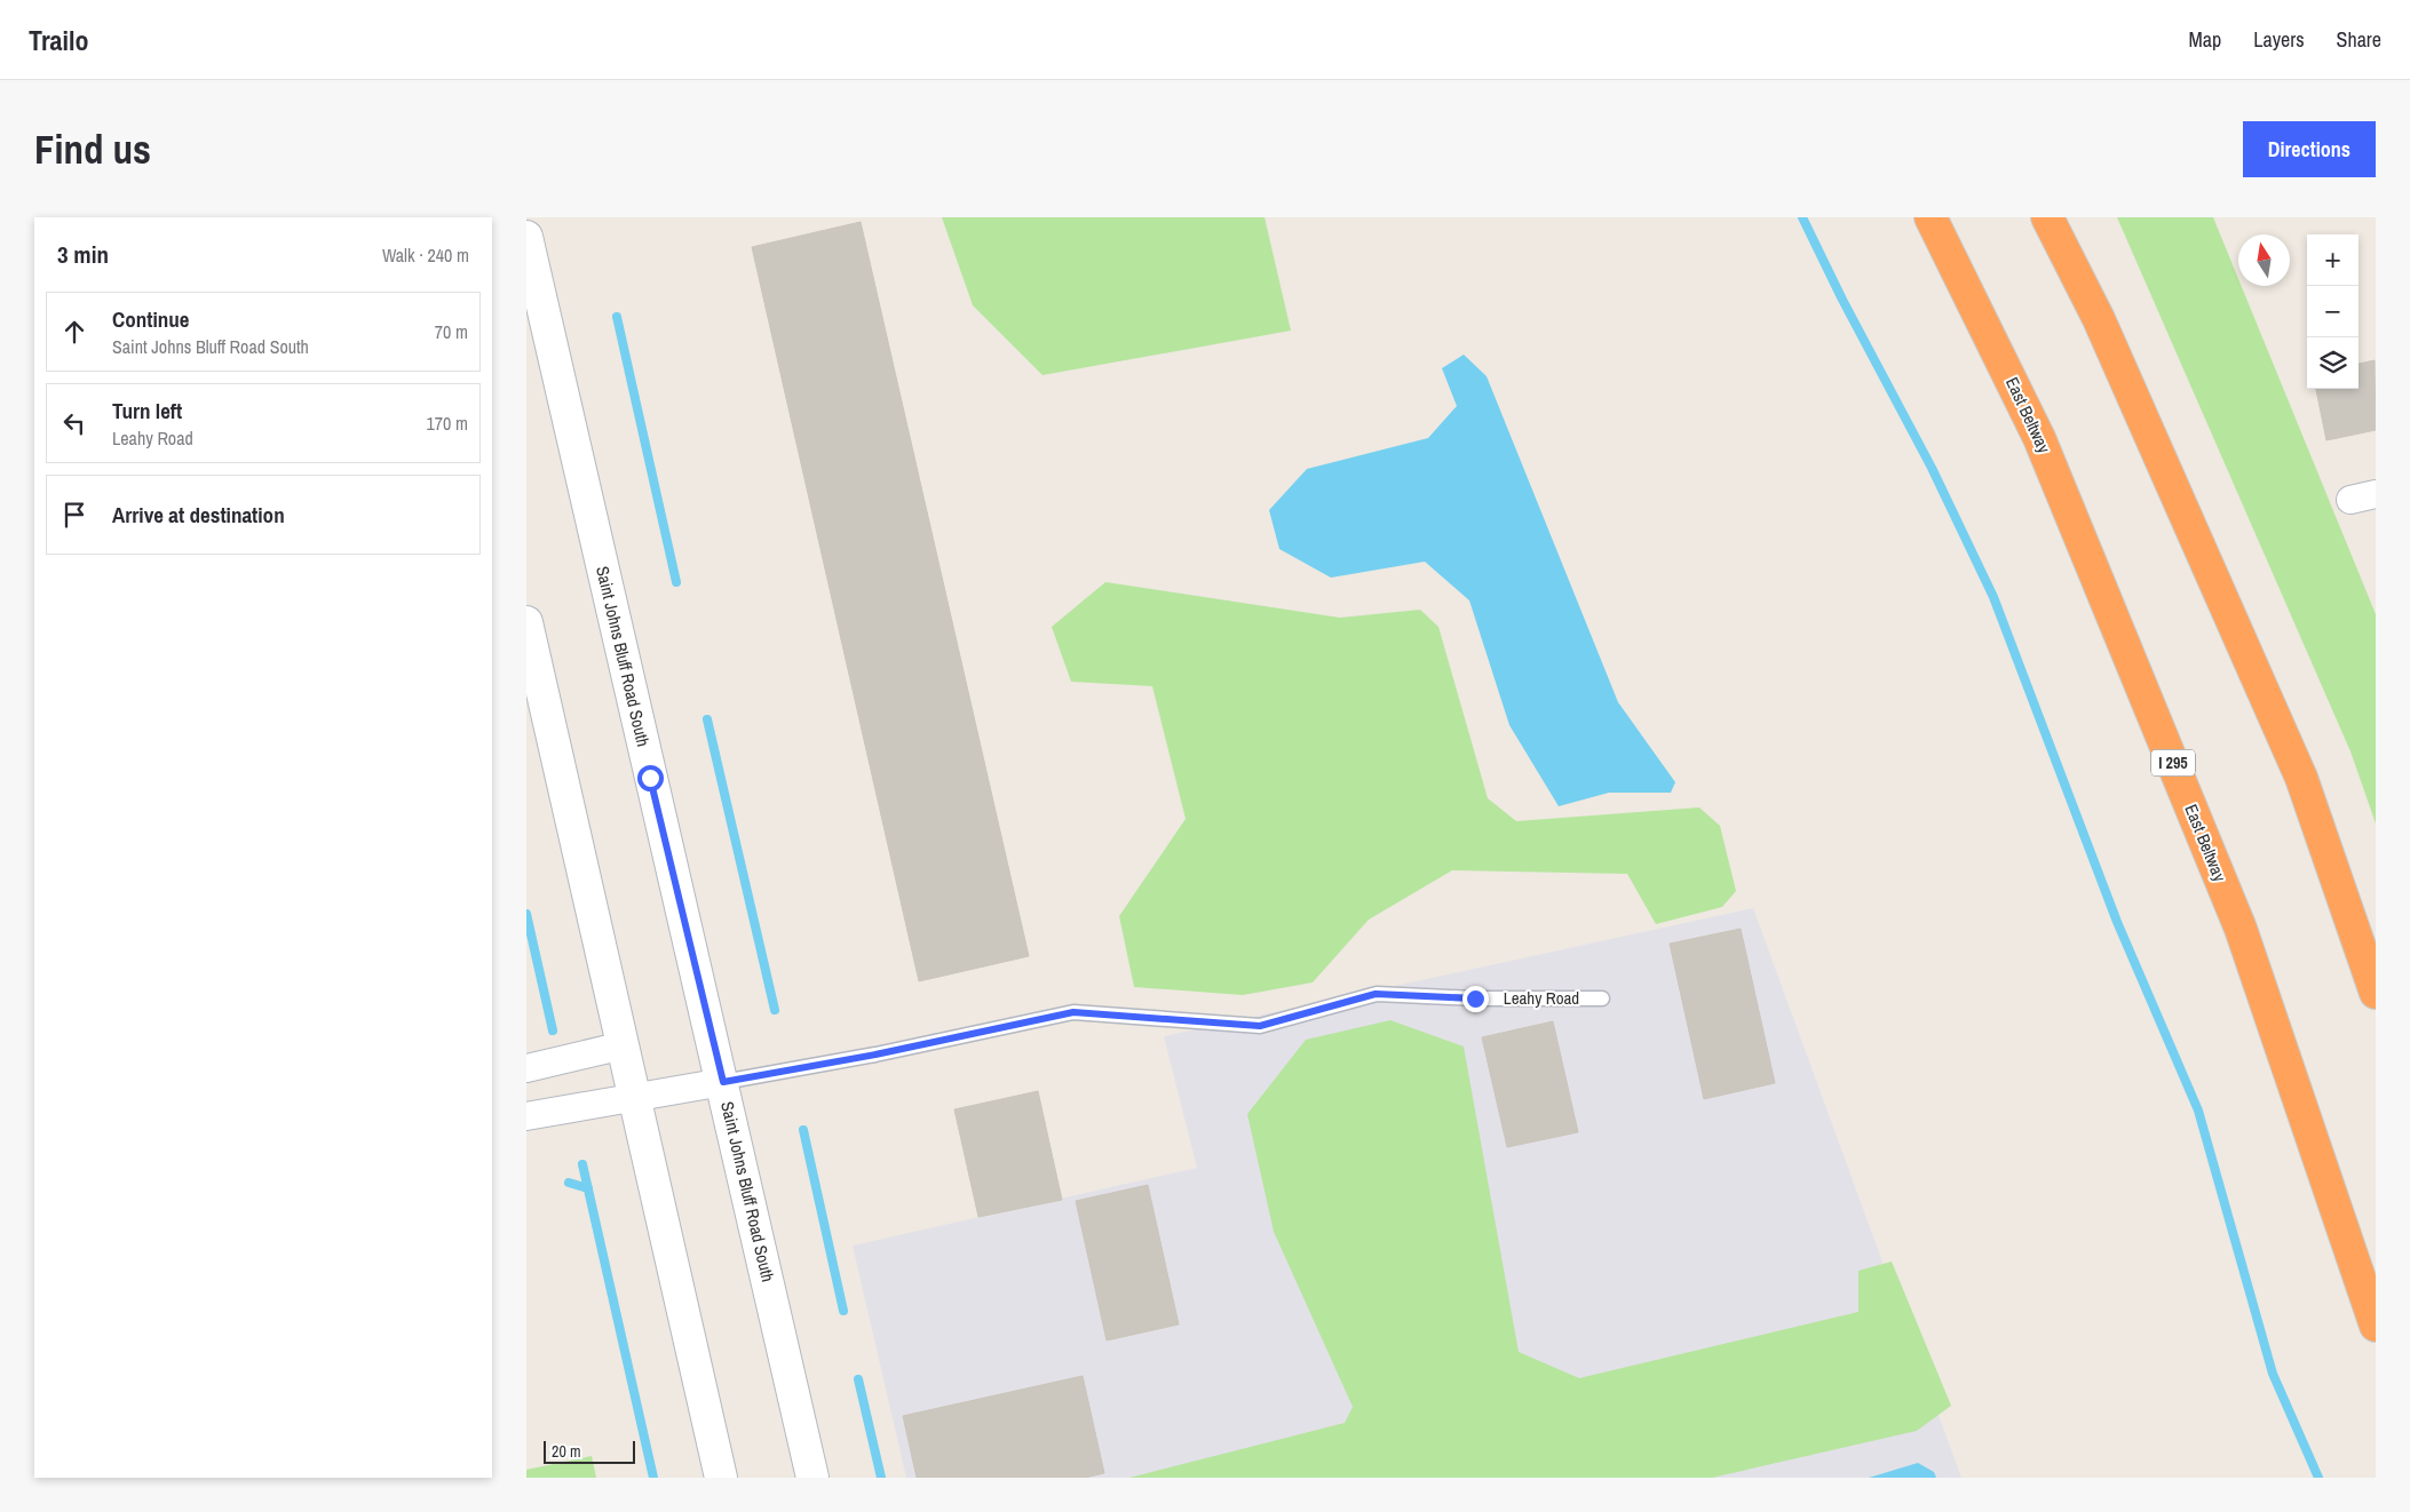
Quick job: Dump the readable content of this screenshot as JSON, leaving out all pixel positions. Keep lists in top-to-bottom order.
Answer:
{
  "streets": {
    "highway": ["East Beltway", "I 295"],
    "main road": ["Saint Johns Bluff Road South"],
    "street": ["Leahy Road"]
  },
  "crossings": [
    ["Saint Johns Bluff Road South", "Leahy Road"]
  ],
  "scale_bar": "20 m",
  "north": "top",
  "page": {
    "header": "Trailo",
    "nav": ["Map", "Layers", "Share"],
    "buttons": "Directions",
    "title": "Find us",
    "heading": ["3 min", "Walk · 240 m"],
    "map_buttons": ["+", "−"],
    "list": [
      ["Continue", "Saint Johns Bluff Road South", "70 m"],
      ["Turn left", "Leahy Road", "170 m"],
      "Arrive at destination"
    ],
    "scale": "20 m"
  }
}
